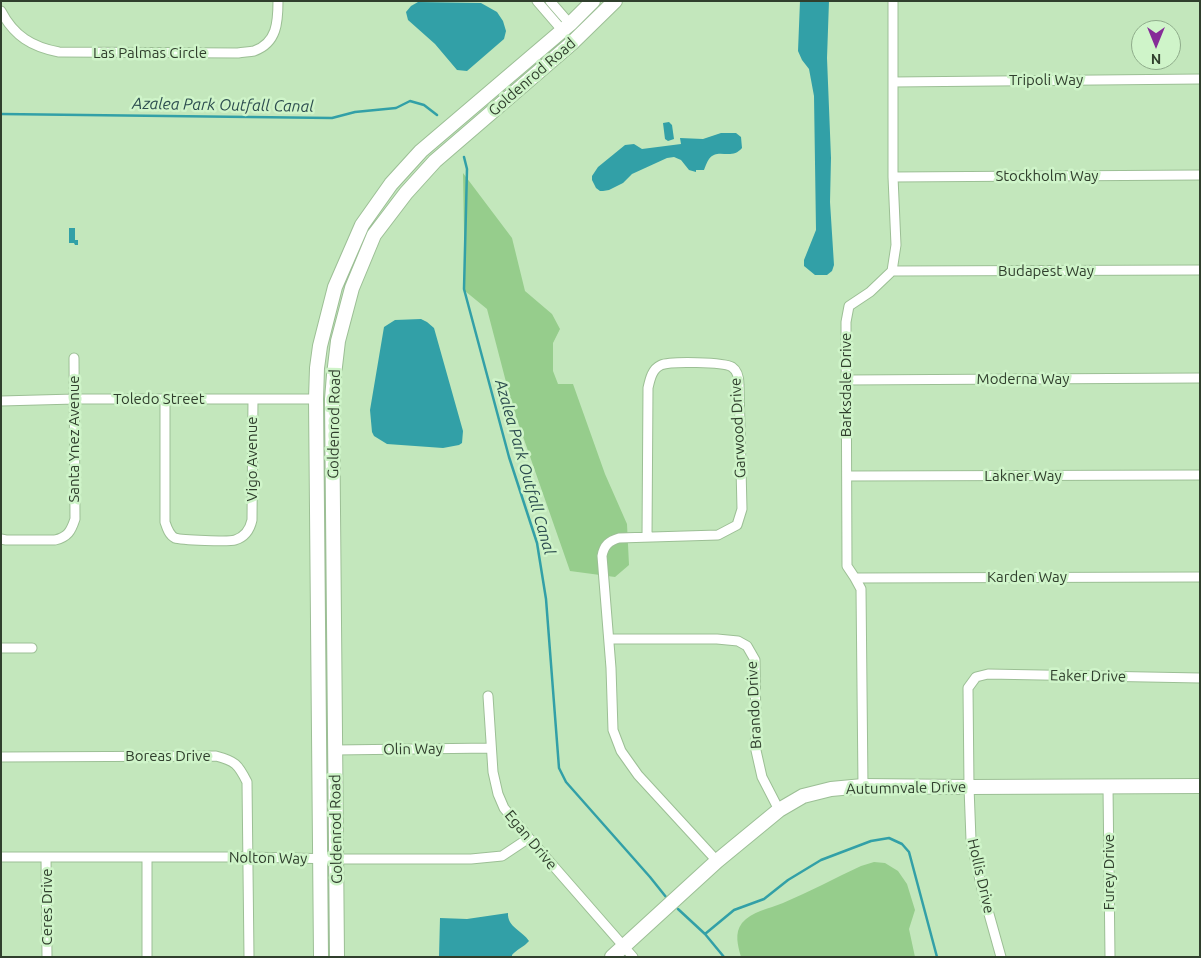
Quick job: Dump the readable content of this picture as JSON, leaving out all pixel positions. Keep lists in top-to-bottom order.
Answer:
{
  "streets": {
    "main road": ["Goldenrod Road", "Autumnvale Drive"],
    "street": [
      "Las Palmas Circle",
      "Tripoli Way",
      "Stockholm Way",
      "Budapest Way",
      "Moderna Way",
      "Barksdale Drive",
      "Toledo Street",
      "Garwood Drive",
      "Santa Ynez Avenue",
      "Vigo Avenue",
      "Lakner Way",
      "Karden Way",
      "Eaker Drive",
      "Brando Drive",
      "Olin Way",
      "Boreas Drive",
      "Egan Drive",
      "Nolton Way",
      "Furey Drive",
      "Hollis Drive",
      "Ceres Drive"
    ]
  },
  "crossings": [
    ["Goldenrod Road", "Toledo Street"],
    ["Goldenrod Road", "Olin Way"],
    ["Goldenrod Road", "Nolton Way"],
    ["Budapest Way", "Barksdale Drive"],
    ["Moderna Way", "Barksdale Drive"],
    ["Barksdale Drive", "Lakner Way"],
    ["Barksdale Drive", "Karden Way"],
    ["Barksdale Drive", "Autumnvale Drive"],
    ["Toledo Street", "Santa Ynez Avenue"],
    ["Toledo Street", "Vigo Avenue"],
    ["Garwood Drive", "Brando Drive"],
    ["Garwood Drive", "Autumnvale Drive"],
    ["Eaker Drive", "Hollis Drive"],
    ["Brando Drive", "Autumnvale Drive"],
    ["Olin Way", "Egan Drive"],
    ["Boreas Drive", "Nolton Way"],
    ["Autumnvale Drive", "Egan Drive"],
    ["Autumnvale Drive", "Furey Drive"],
    ["Autumnvale Drive", "Hollis Drive"],
    ["Egan Drive", "Nolton Way"],
    ["Nolton Way", "Ceres Drive"]
  ],
  "water": ["Azalea Park Outfall Canal"],
  "north": "bottom"
}
